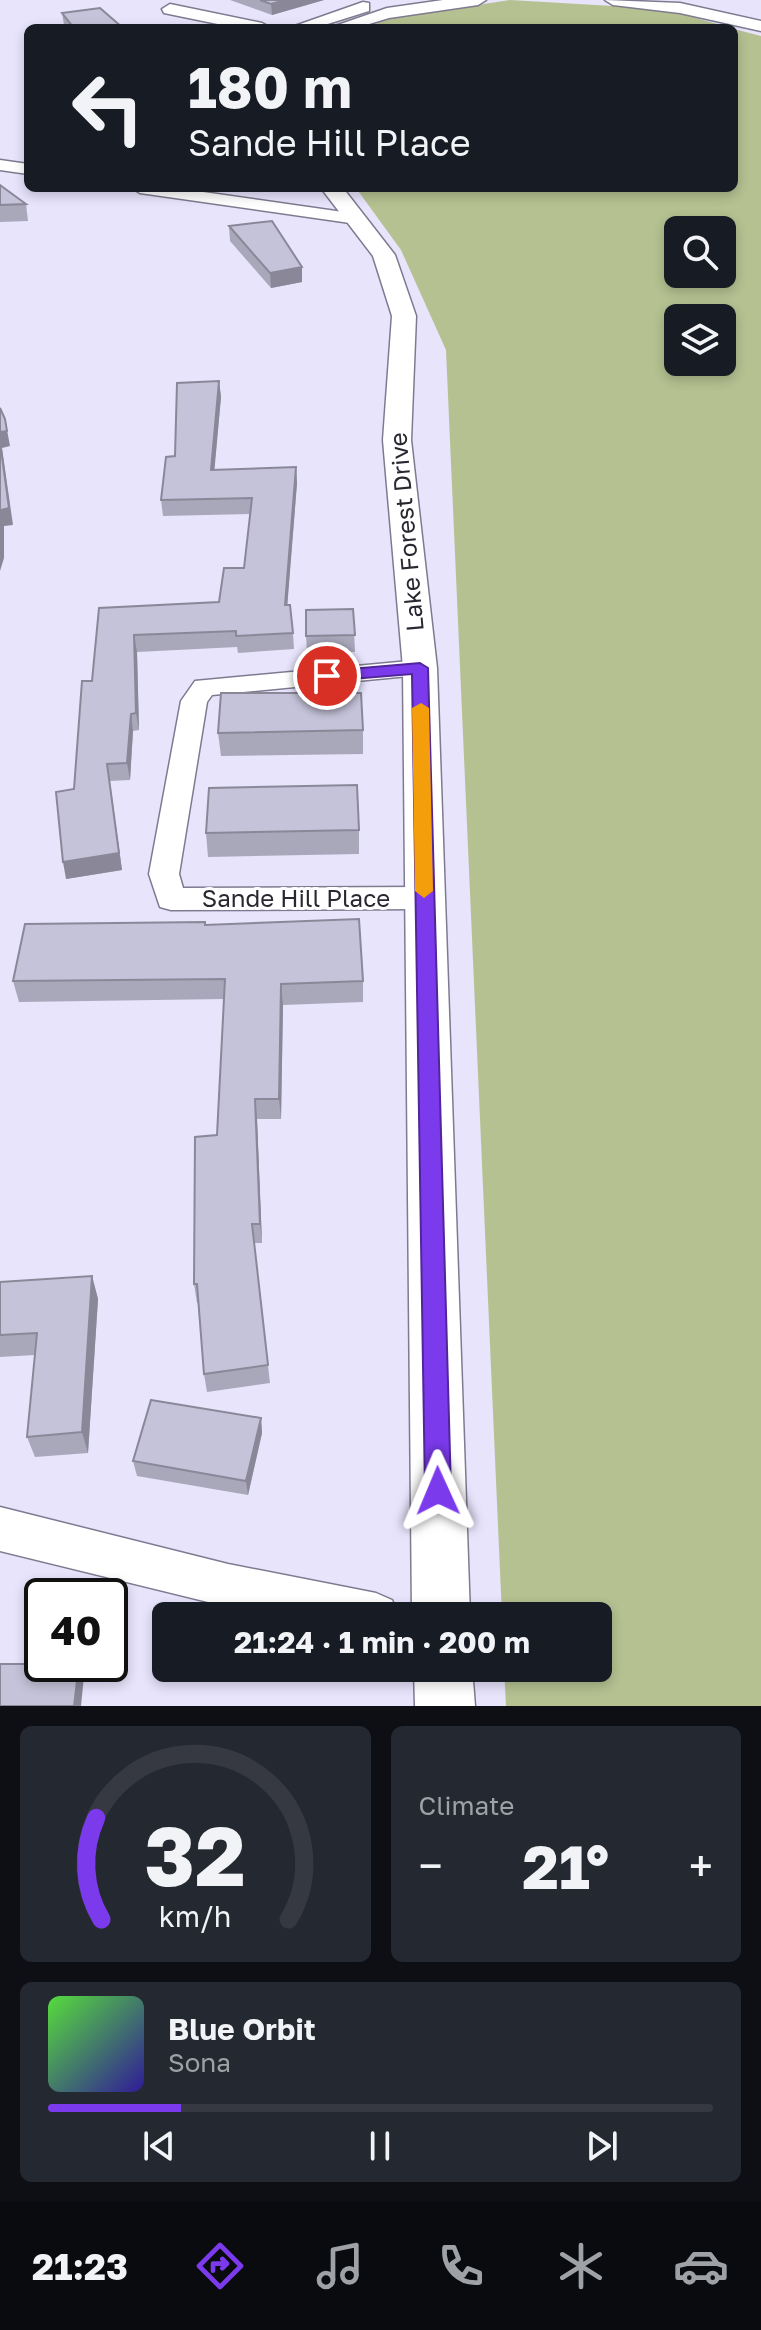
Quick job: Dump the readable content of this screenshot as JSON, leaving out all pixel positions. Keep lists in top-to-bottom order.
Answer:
{
  "streets": {
    "street": ["Lake Forest Drive", "Sande Hill Place"]
  },
  "crossings": [
    ["Lake Forest Drive", "Sande Hill Place"]
  ],
  "page": {
    "turn": ["180 m", "Sande Hill Place"],
    "limit": "40",
    "trip": "21:24 · 1 min · 200 m",
    "tile": "Climate",
    "heat": ["−", "21°", "+"],
    "song": ["Blue Orbit", "Sona"],
    "tabs": "21:23",
    "gauge": ["32", "km/h"]
  }
}
